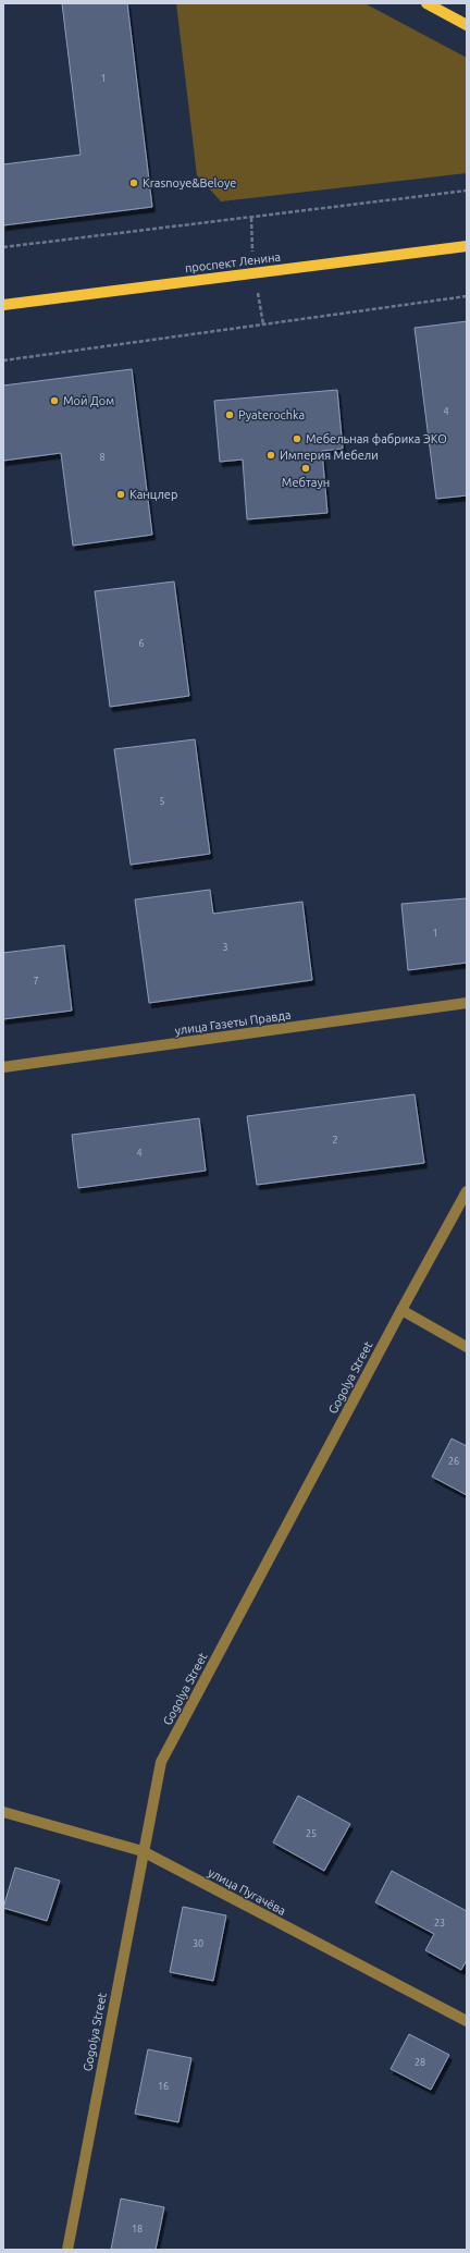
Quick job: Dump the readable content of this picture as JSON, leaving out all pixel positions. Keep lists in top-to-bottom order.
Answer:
{
  "streets": {
    "main road": ["проспект Ленина"],
    "street": ["улица Газеты Правда", "Gogolya Street", "улица Пугачёва"]
  },
  "crossings": [
    ["Gogolya Street", "улица Пугачёва"]
  ],
  "places": [
    "Krasnoye&Beloye",
    "Мой Дом",
    "Pyaterochka",
    "Мебельная фабрика ЭКО",
    "Империя Мебели",
    "Мебтаун",
    "Канцлер"
  ],
  "house_numbers": [
    "1",
    "4",
    "8",
    "6",
    "5",
    "1",
    "3",
    "7",
    "2",
    "4",
    "26",
    "25",
    "23",
    "30",
    "28",
    "16",
    "18"
  ]
}
